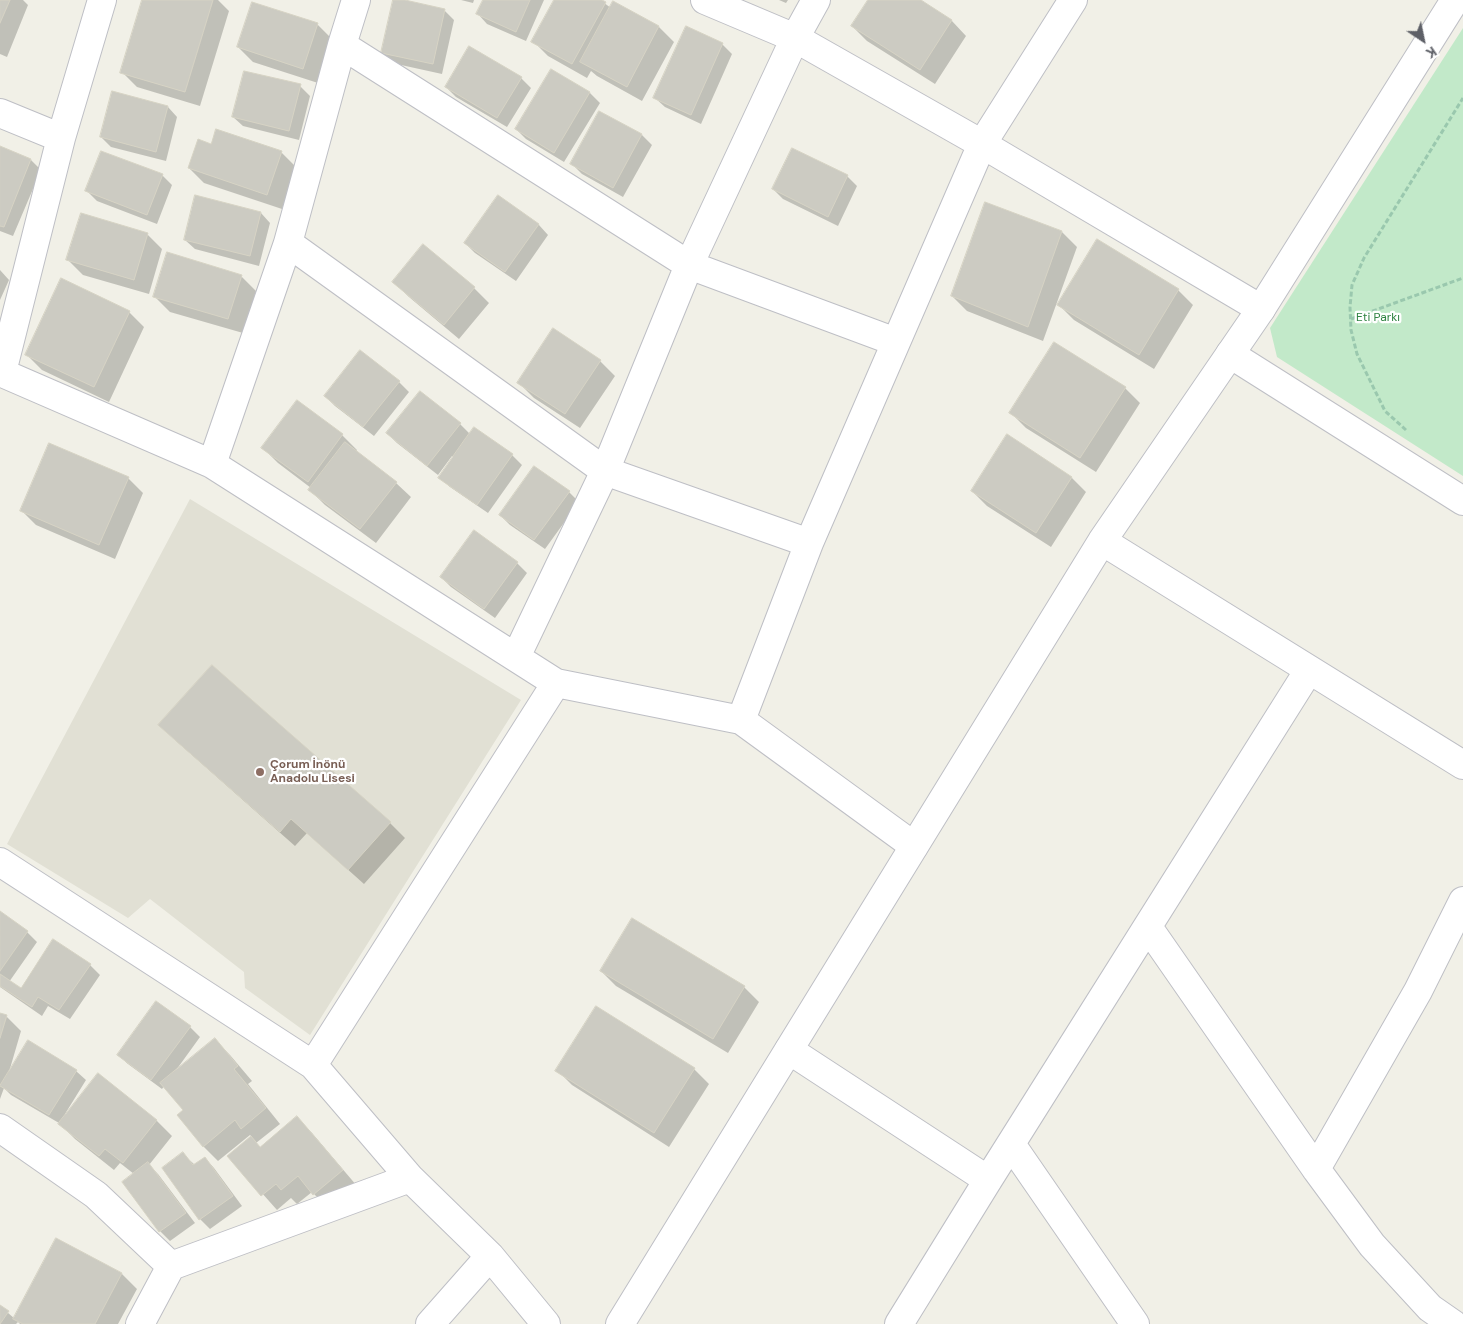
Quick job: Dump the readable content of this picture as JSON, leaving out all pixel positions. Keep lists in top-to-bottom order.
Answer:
{
  "parks": ["Eti Parkı"],
  "places": ["Çorum İnönü Anadolu Lisesi"],
  "north": "bottom right"
}
